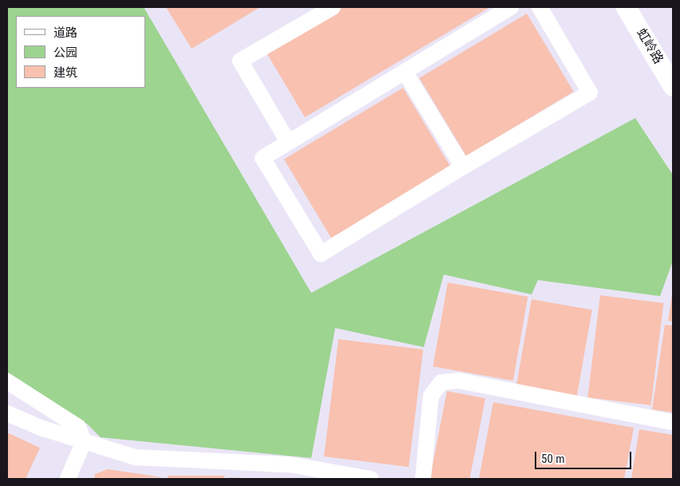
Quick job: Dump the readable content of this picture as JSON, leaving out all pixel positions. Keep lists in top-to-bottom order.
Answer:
{
  "streets": {
    "main road": ["虹岭路"]
  },
  "legend": ["道路", "公园", "建筑"],
  "scale_bar": "50 m"
}
